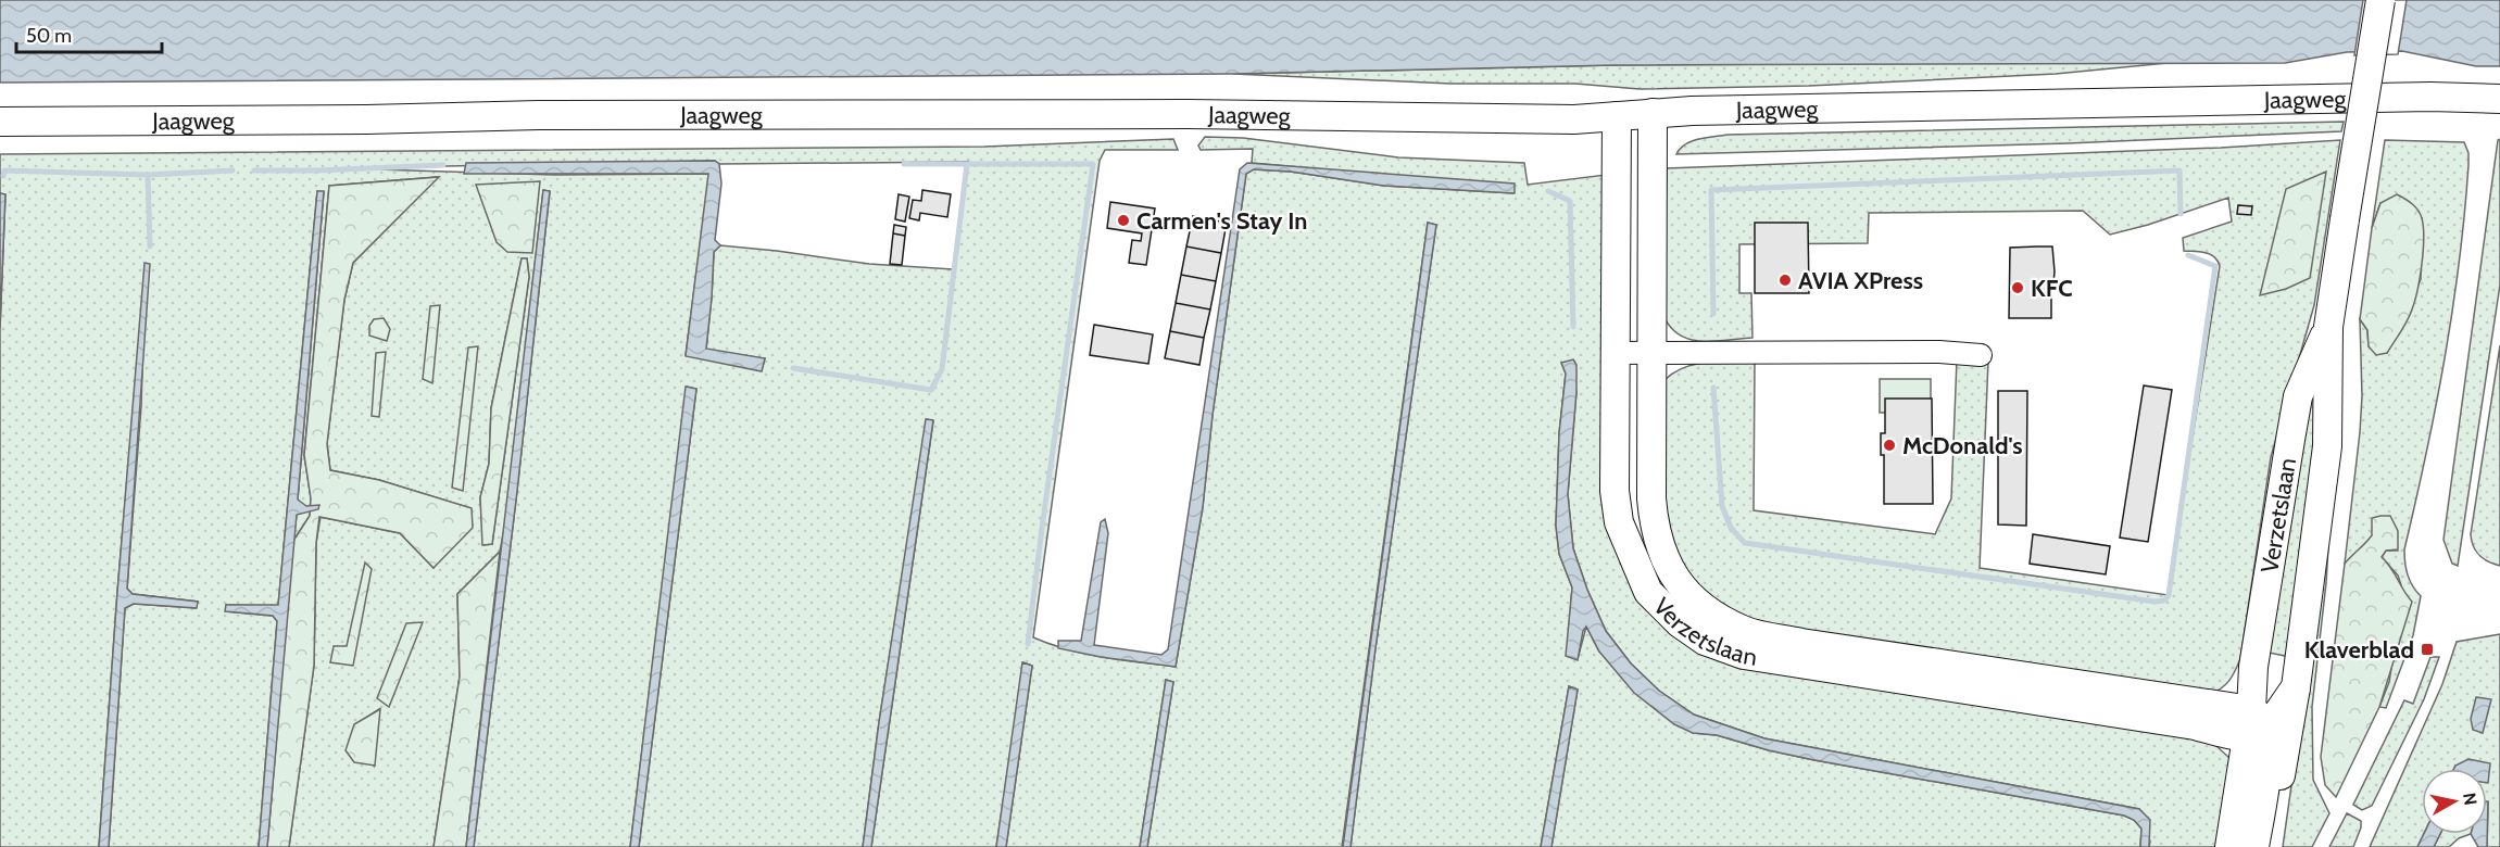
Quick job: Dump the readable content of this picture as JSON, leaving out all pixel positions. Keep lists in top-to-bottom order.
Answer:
{
  "streets": {
    "main road": ["Jaagweg", "Verzetslaan"]
  },
  "crossings": [
    ["Jaagweg", "Verzetslaan"]
  ],
  "places": {
    "other": [
      "Carmen's Stay In",
      "AVIA XPress",
      "KFC",
      "McDonald's"
    ],
    "transit": ["Klaverblad"]
  },
  "scale_bar": "50 m",
  "north": "right"
}
